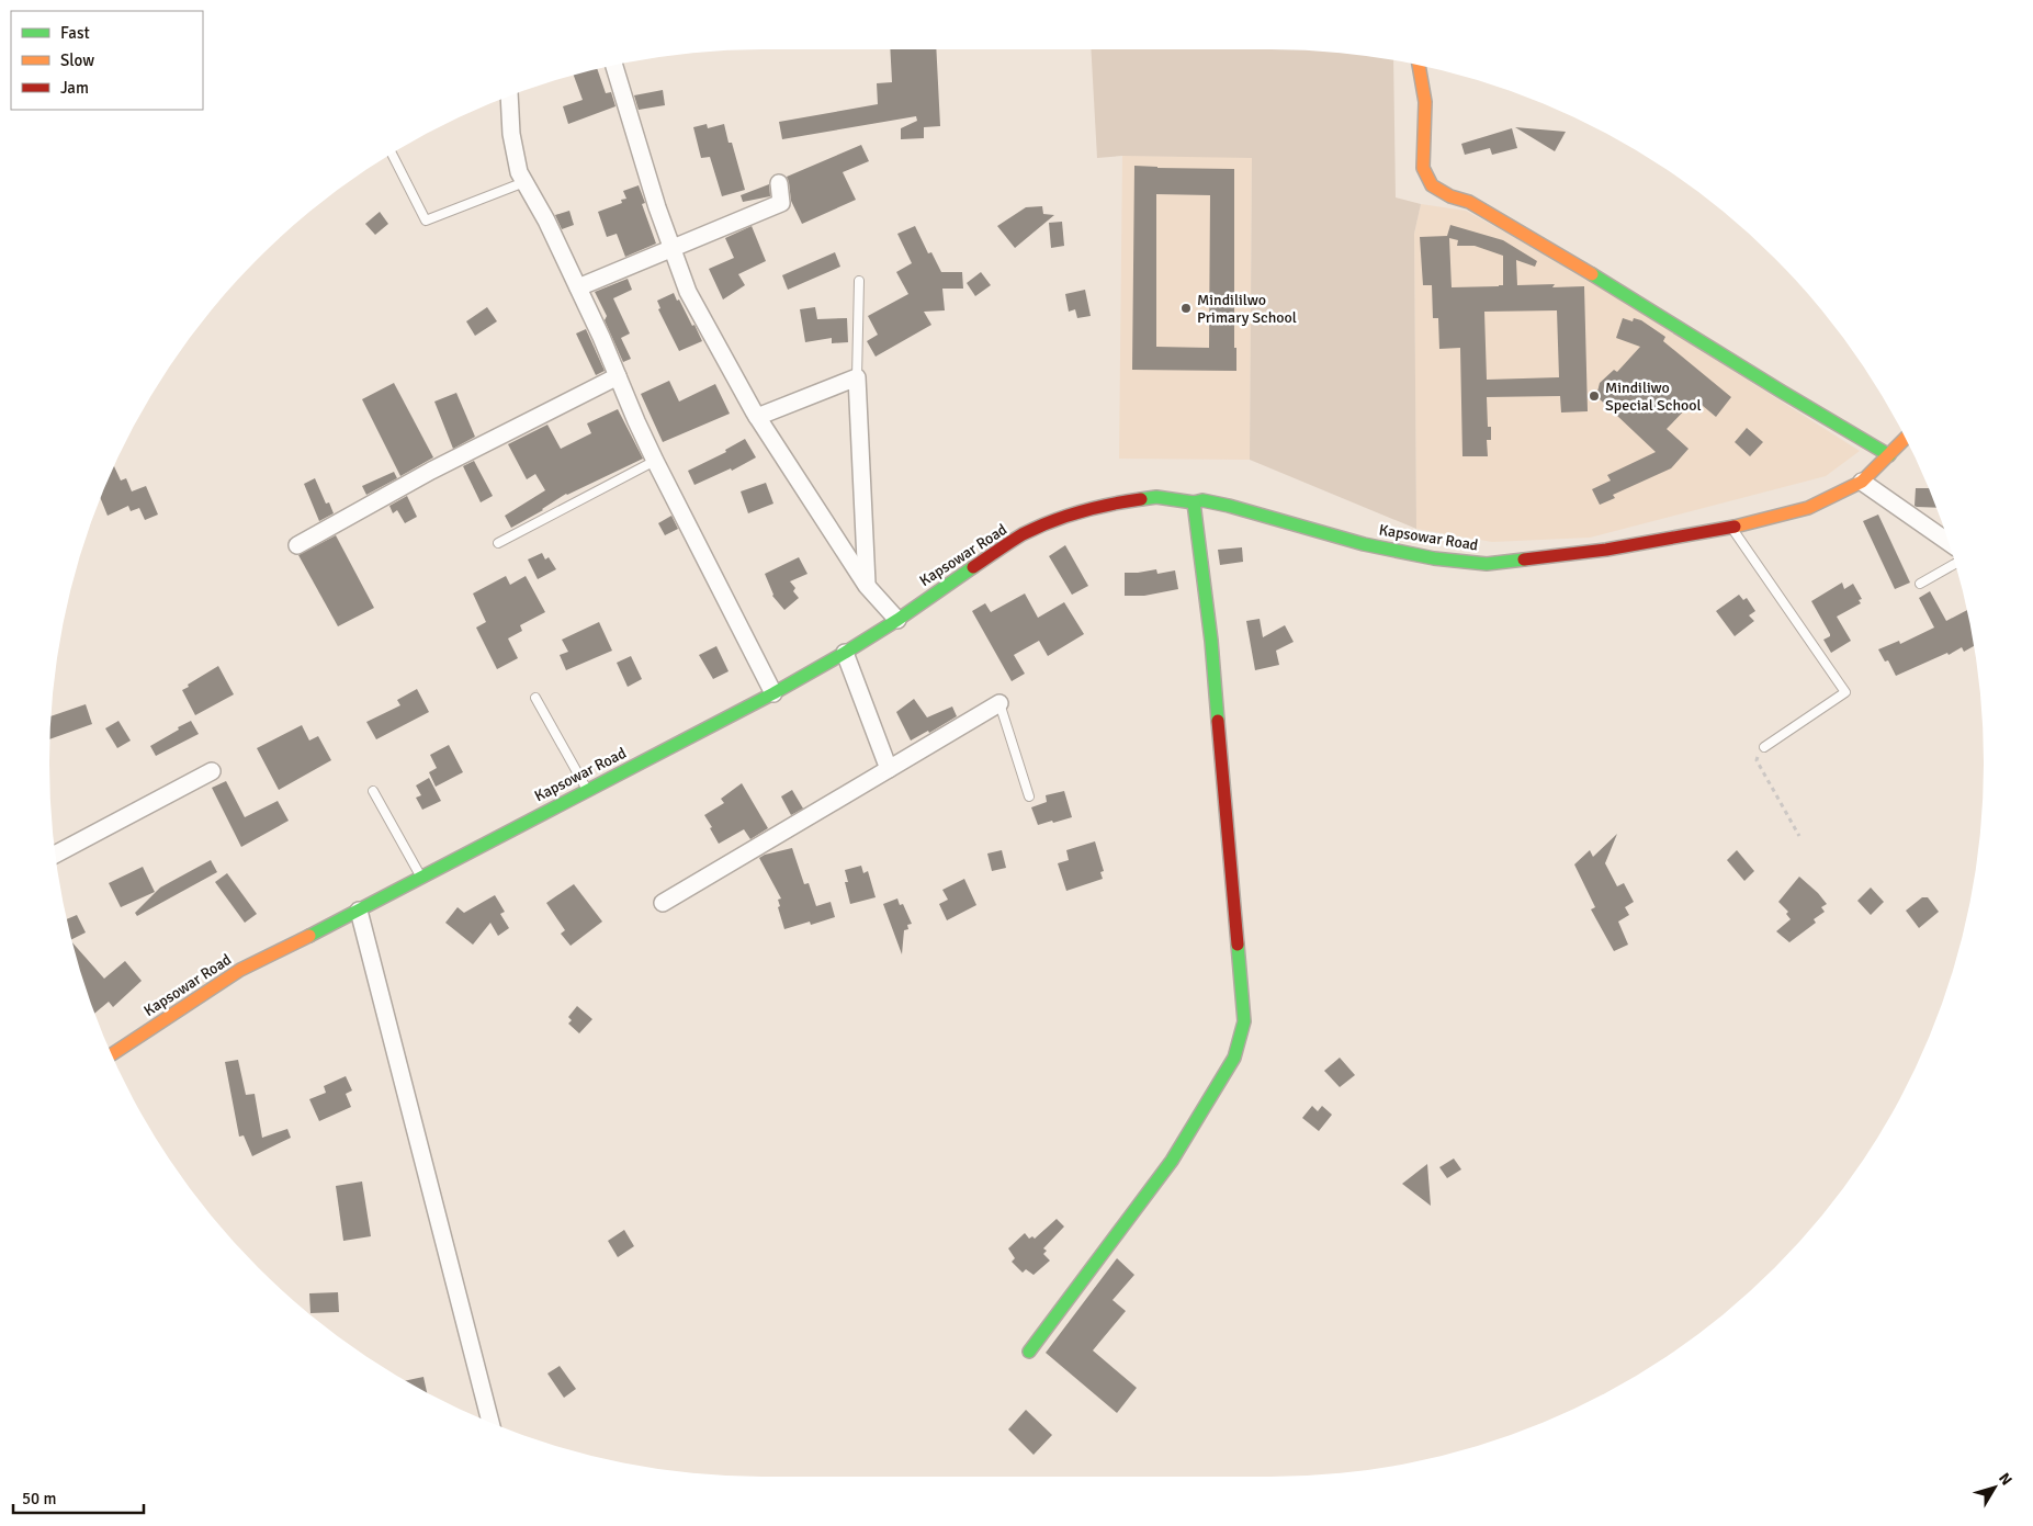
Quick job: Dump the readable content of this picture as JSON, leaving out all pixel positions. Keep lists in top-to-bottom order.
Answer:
{
  "streets": {
    "main road": ["Kapsowar Road"]
  },
  "places": ["Mindililwo Primary School", "Mindiliwo Special School"],
  "legend": ["Fast", "Slow", "Jam"],
  "scale_bar": "50 m",
  "north": "top right"
}
